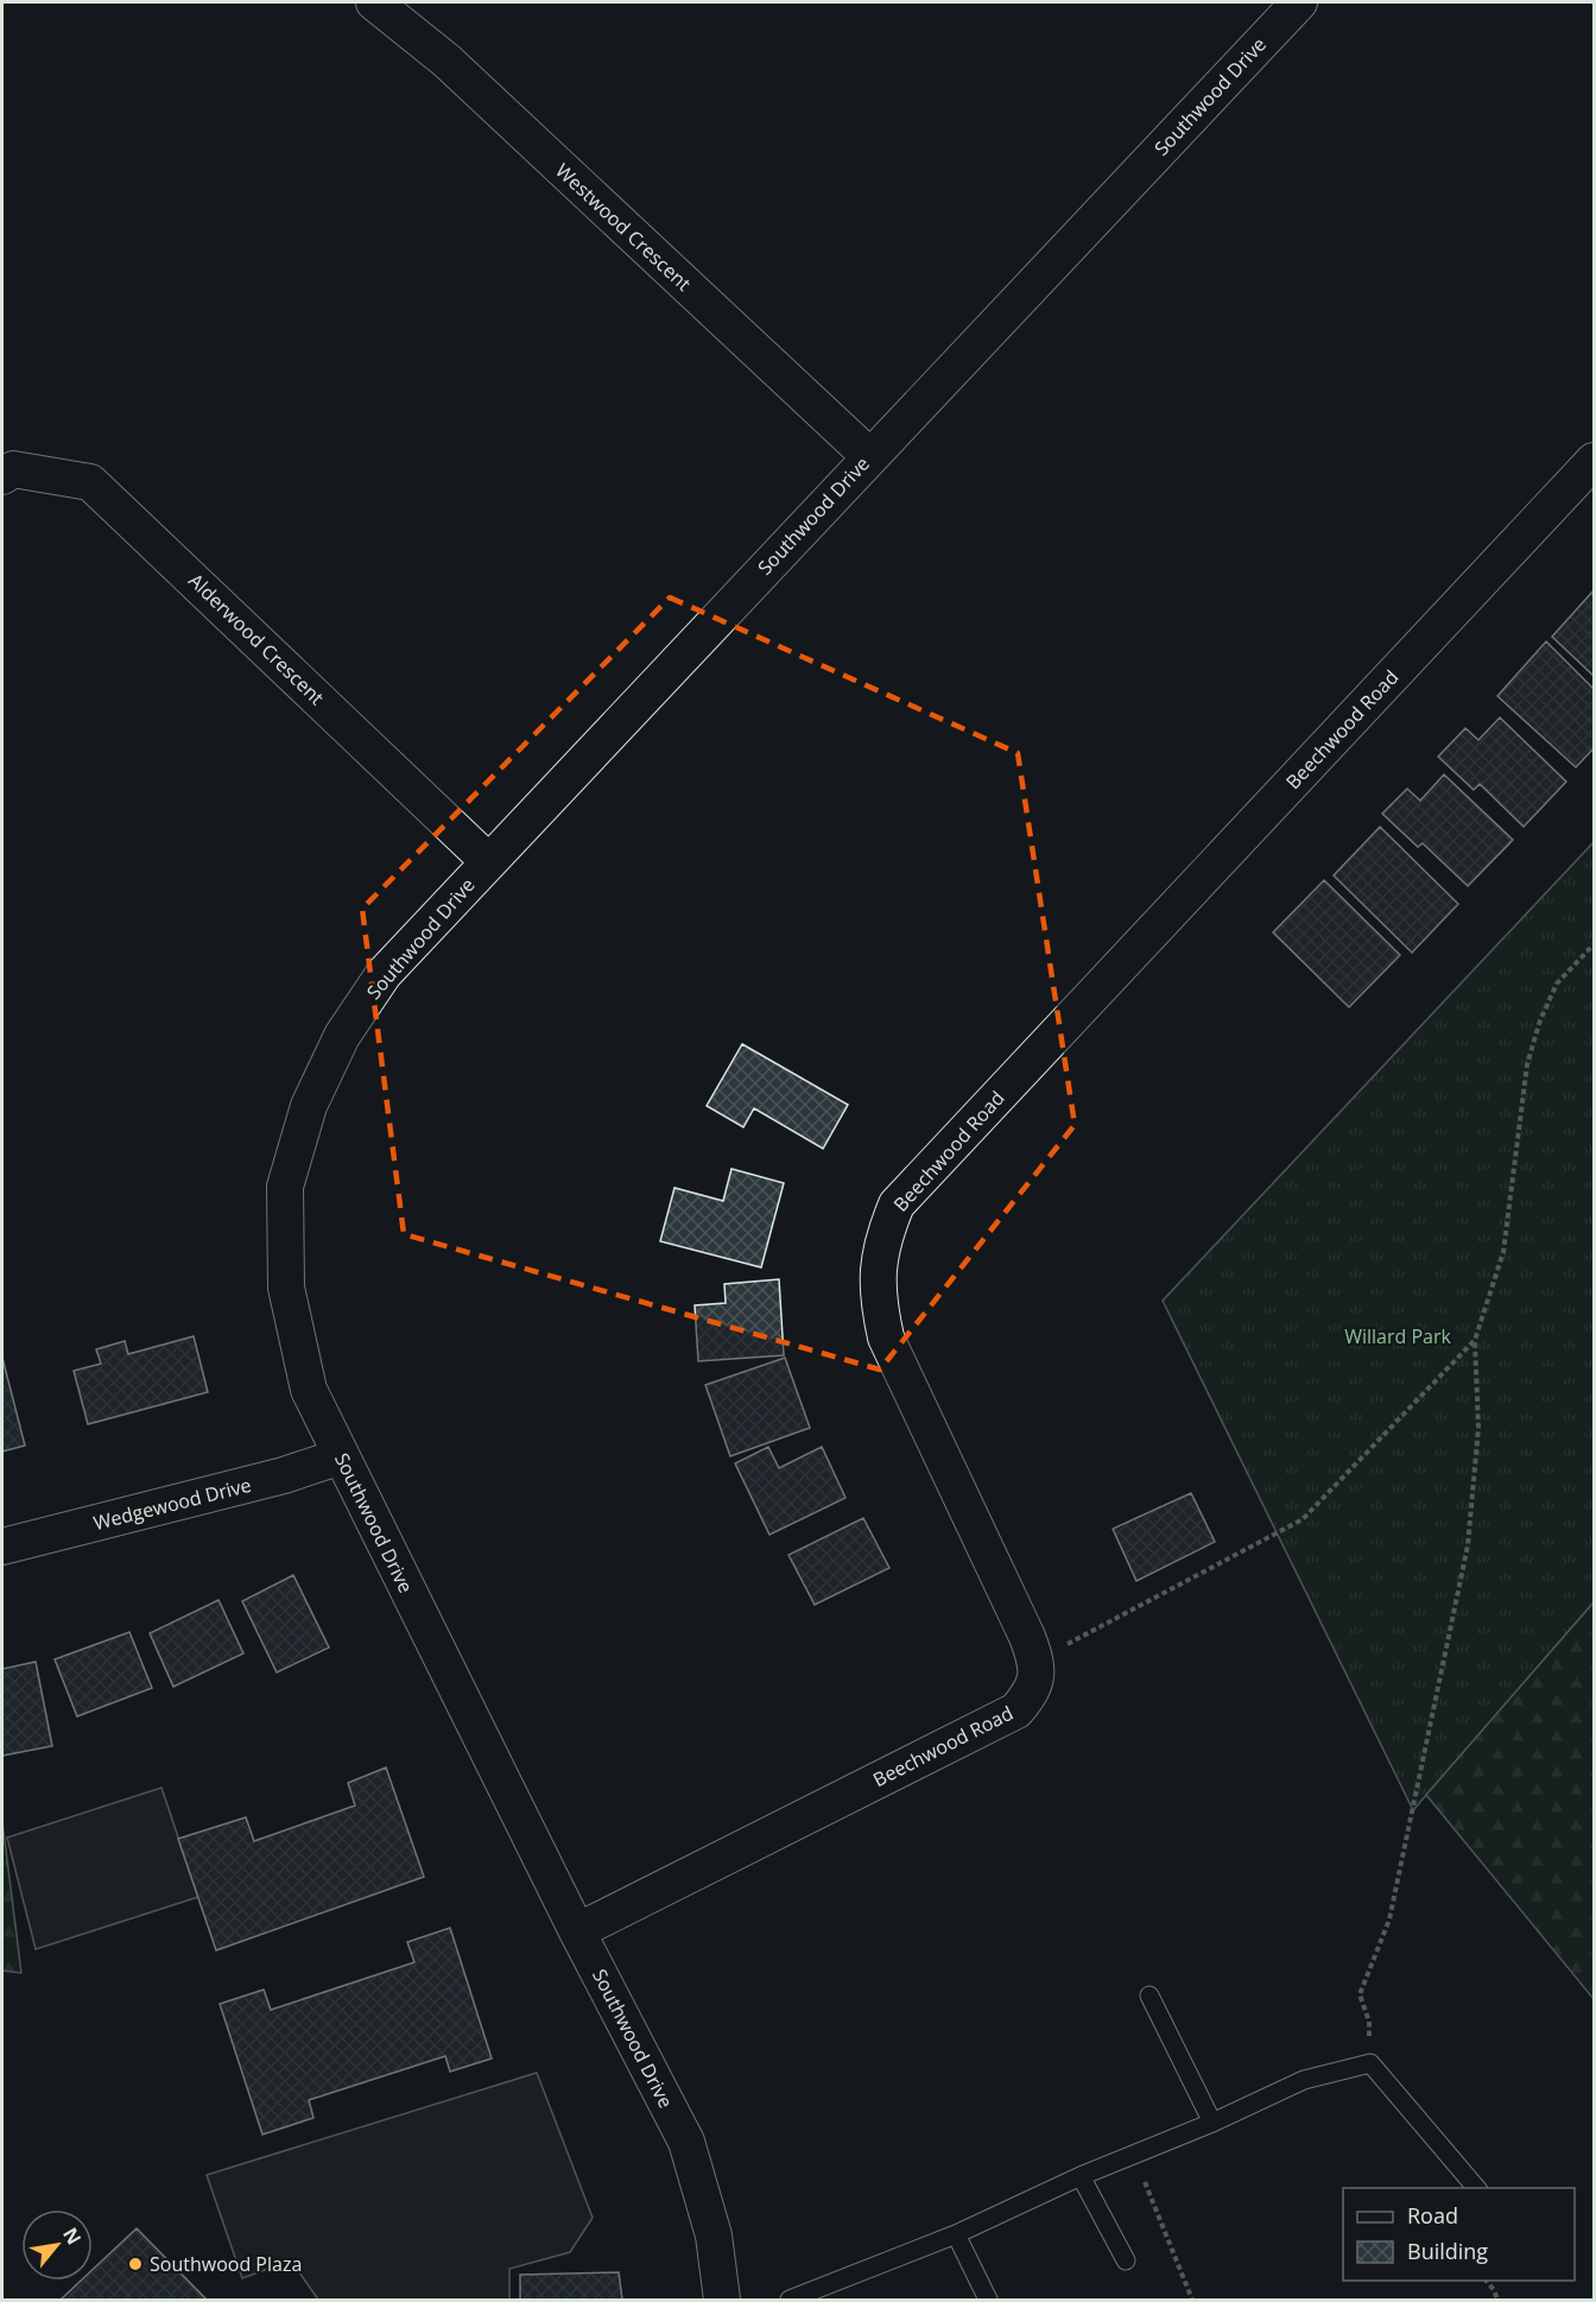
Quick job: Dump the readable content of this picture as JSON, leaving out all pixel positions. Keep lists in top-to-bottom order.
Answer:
{
  "streets": {
    "street": [
      "Southwood Drive",
      "Westwood Crescent",
      "Alderwood Crescent",
      "Beechwood Road",
      "Wedgewood Drive"
    ]
  },
  "crossings": [
    ["Southwood Drive", "Westwood Crescent"],
    ["Southwood Drive", "Alderwood Crescent"],
    ["Southwood Drive", "Beechwood Road"],
    ["Southwood Drive", "Wedgewood Drive"]
  ],
  "parks": ["Willard Park"],
  "places": ["Southwood Plaza"],
  "legend": ["Road", "Building"],
  "north": "top right"
}
